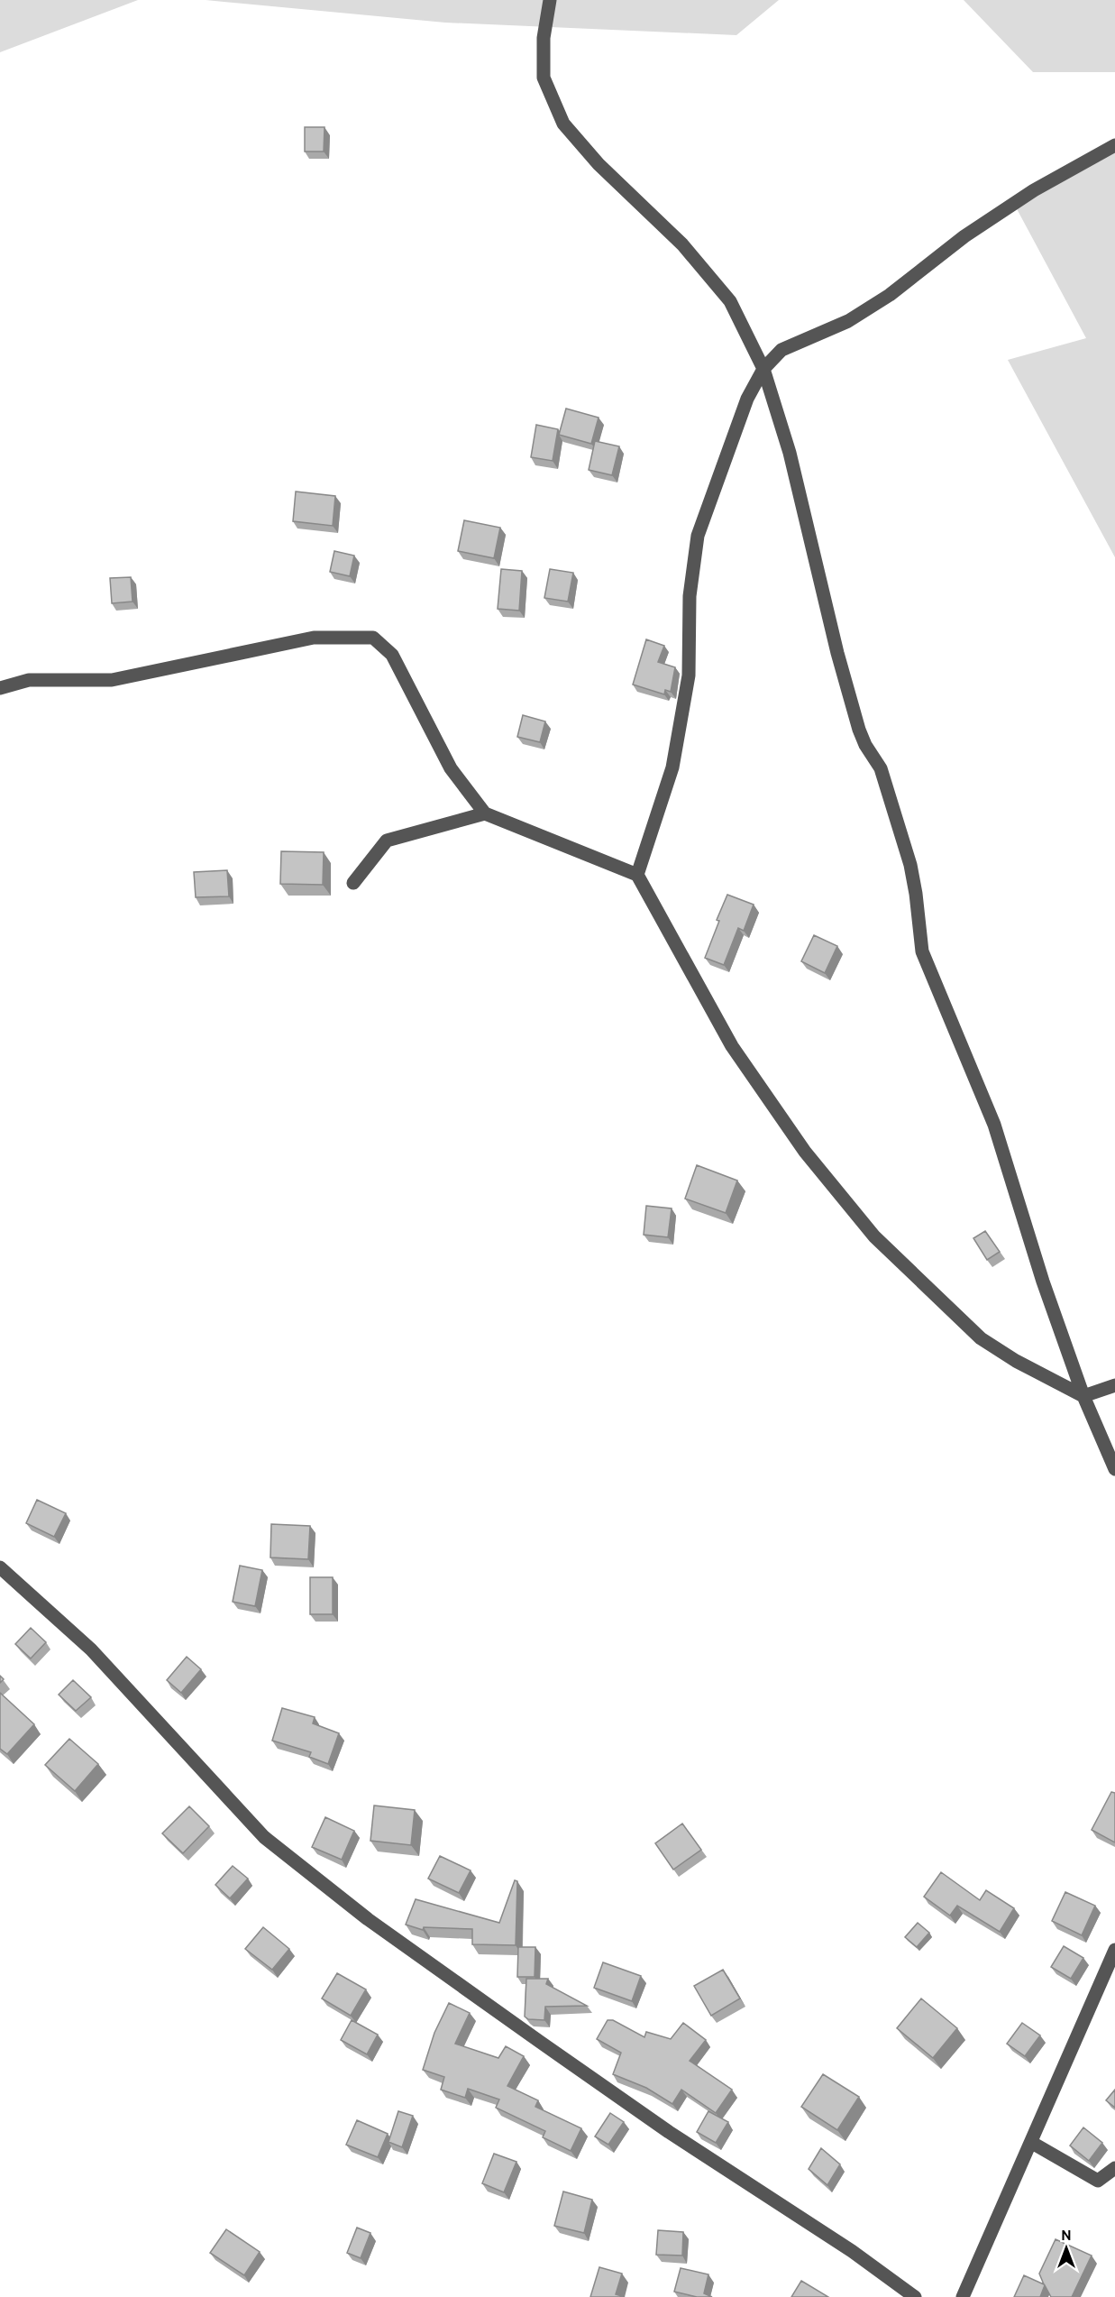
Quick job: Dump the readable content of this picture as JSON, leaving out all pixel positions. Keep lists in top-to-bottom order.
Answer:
{
  "north": "top"
}
